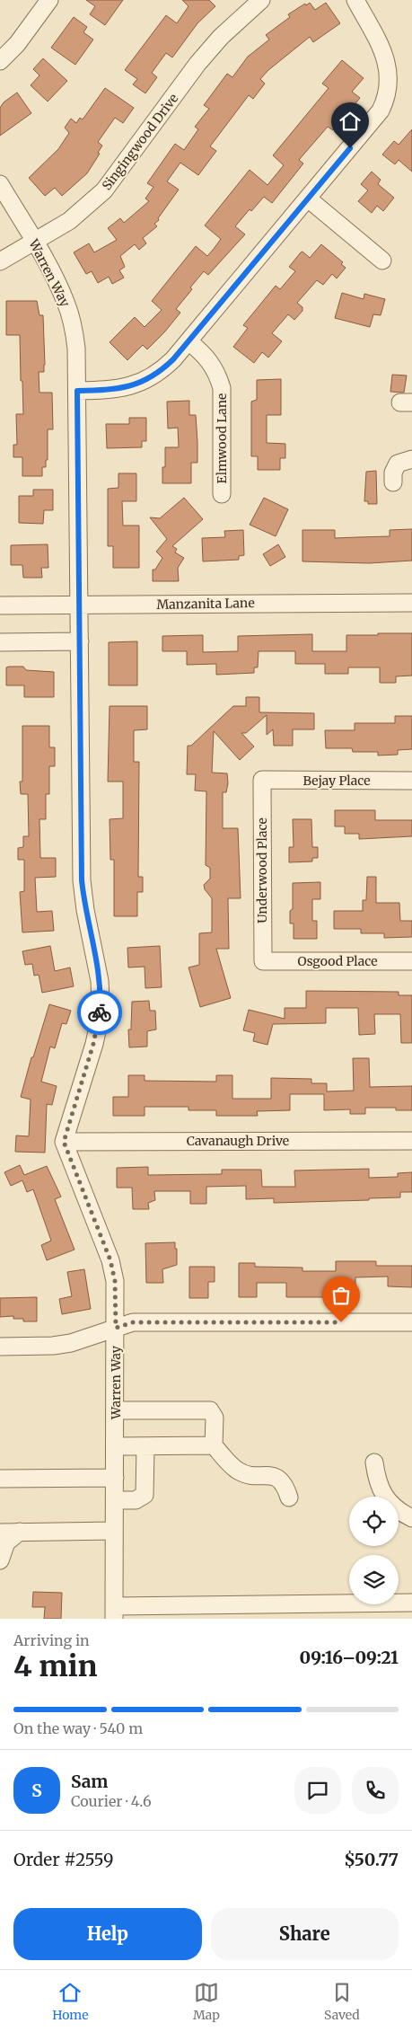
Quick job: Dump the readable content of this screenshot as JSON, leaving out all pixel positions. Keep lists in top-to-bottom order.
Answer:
{
  "streets": {
    "street": [
      "Singingwood Drive",
      "Warren Way",
      "Elmwood Lane",
      "Manzanita Lane",
      "Bejay Place",
      "Underwood Place",
      "Osgood Place",
      "Cavanaugh Drive"
    ]
  },
  "crossings": [
    ["Singingwood Drive", "Warren Way"],
    ["Warren Way", "Manzanita Lane"],
    ["Warren Way", "Cavanaugh Drive"],
    ["Bejay Place", "Underwood Place"],
    ["Underwood Place", "Osgood Place"]
  ],
  "page": {
    "heading": ["4 min", "Arriving in", "09:16–09:21"],
    "panel": [
      "Sam",
      "Courier · 4.6",
      "Order #2559",
      "$50.77"
    ],
    "bar": "On the way · 540 m",
    "round": "S",
    "buttons": ["Help", "Share"],
    "tabs": ["Home", "Map", "Saved"]
  }
}
